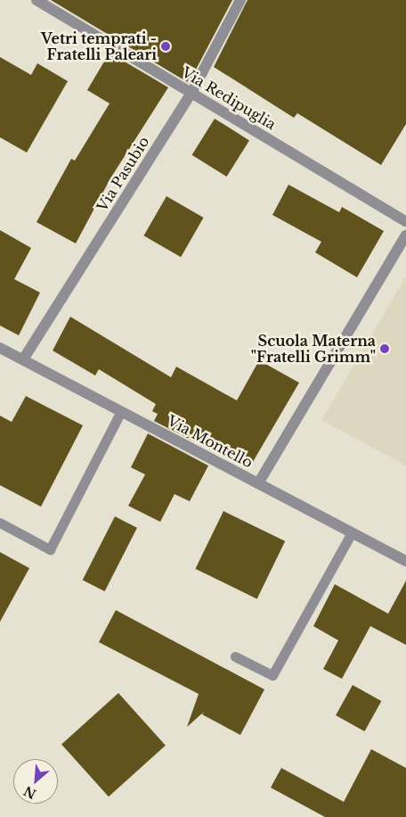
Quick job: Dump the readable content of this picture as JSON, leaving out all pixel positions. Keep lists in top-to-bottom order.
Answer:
{
  "streets": {
    "street": ["Via Redipuglia", "Via Pasubio", "Via Montello"]
  },
  "crossings": [
    ["Via Redipuglia", "Via Pasubio"],
    ["Via Pasubio", "Via Montello"]
  ],
  "places": ["Vetri temprati - Fratelli Paleari", "Scuola Materna \"Fratelli Grimm\""],
  "north": "bottom left"
}
